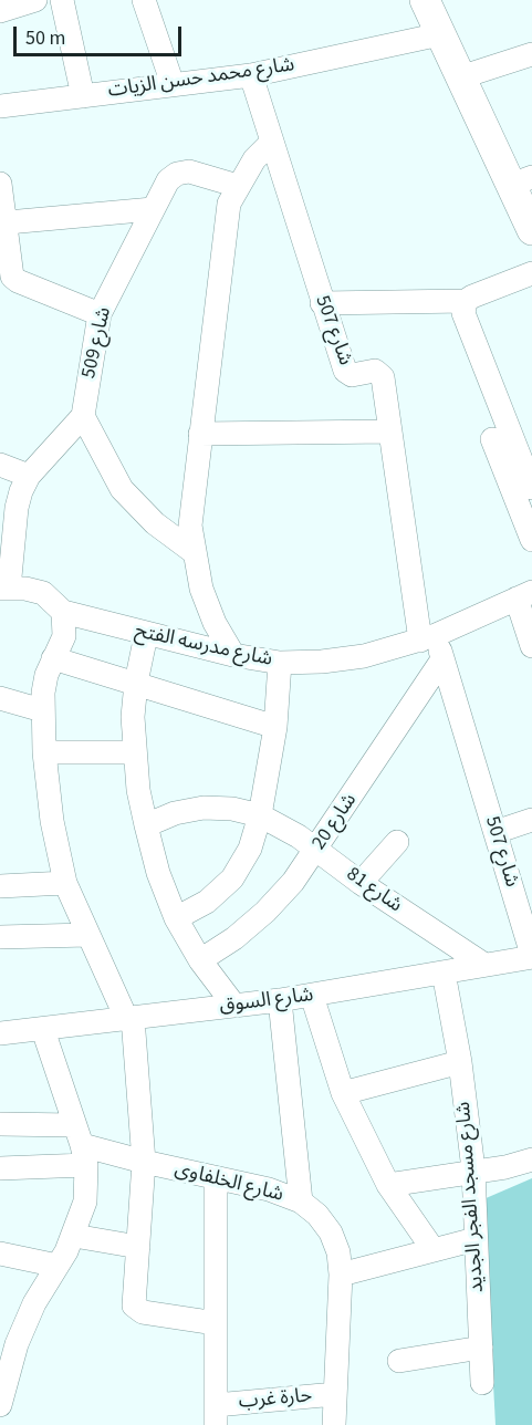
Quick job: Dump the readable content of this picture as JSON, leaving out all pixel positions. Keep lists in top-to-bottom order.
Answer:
{
  "streets": {
    "street": [
      "شارع محمد حسن الزيات",
      "شارع 507",
      "شارع 509",
      "شارع مدرسه الفتح",
      "شارع 20",
      "شارع 81",
      "شارع السوق",
      "شارع الخلفاوى",
      "شارع مسجد الفجر الجديد",
      "حارة غرب"
    ]
  },
  "crossings": [
    ["شارع محمد حسن الزيات", "شارع 507"],
    ["شارع 507", "شارع مدرسه الفتح"],
    ["شارع 507", "شارع 20"],
    ["شارع 507", "شارع السوق"],
    ["شارع 20", "شارع 81"],
    ["شارع 81", "شارع السوق"],
    ["شارع السوق", "شارع مسجد الفجر الجديد"],
    ["شارع الخلفاوى", "حارة غرب"]
  ],
  "scale_bar": "50 m"
}
